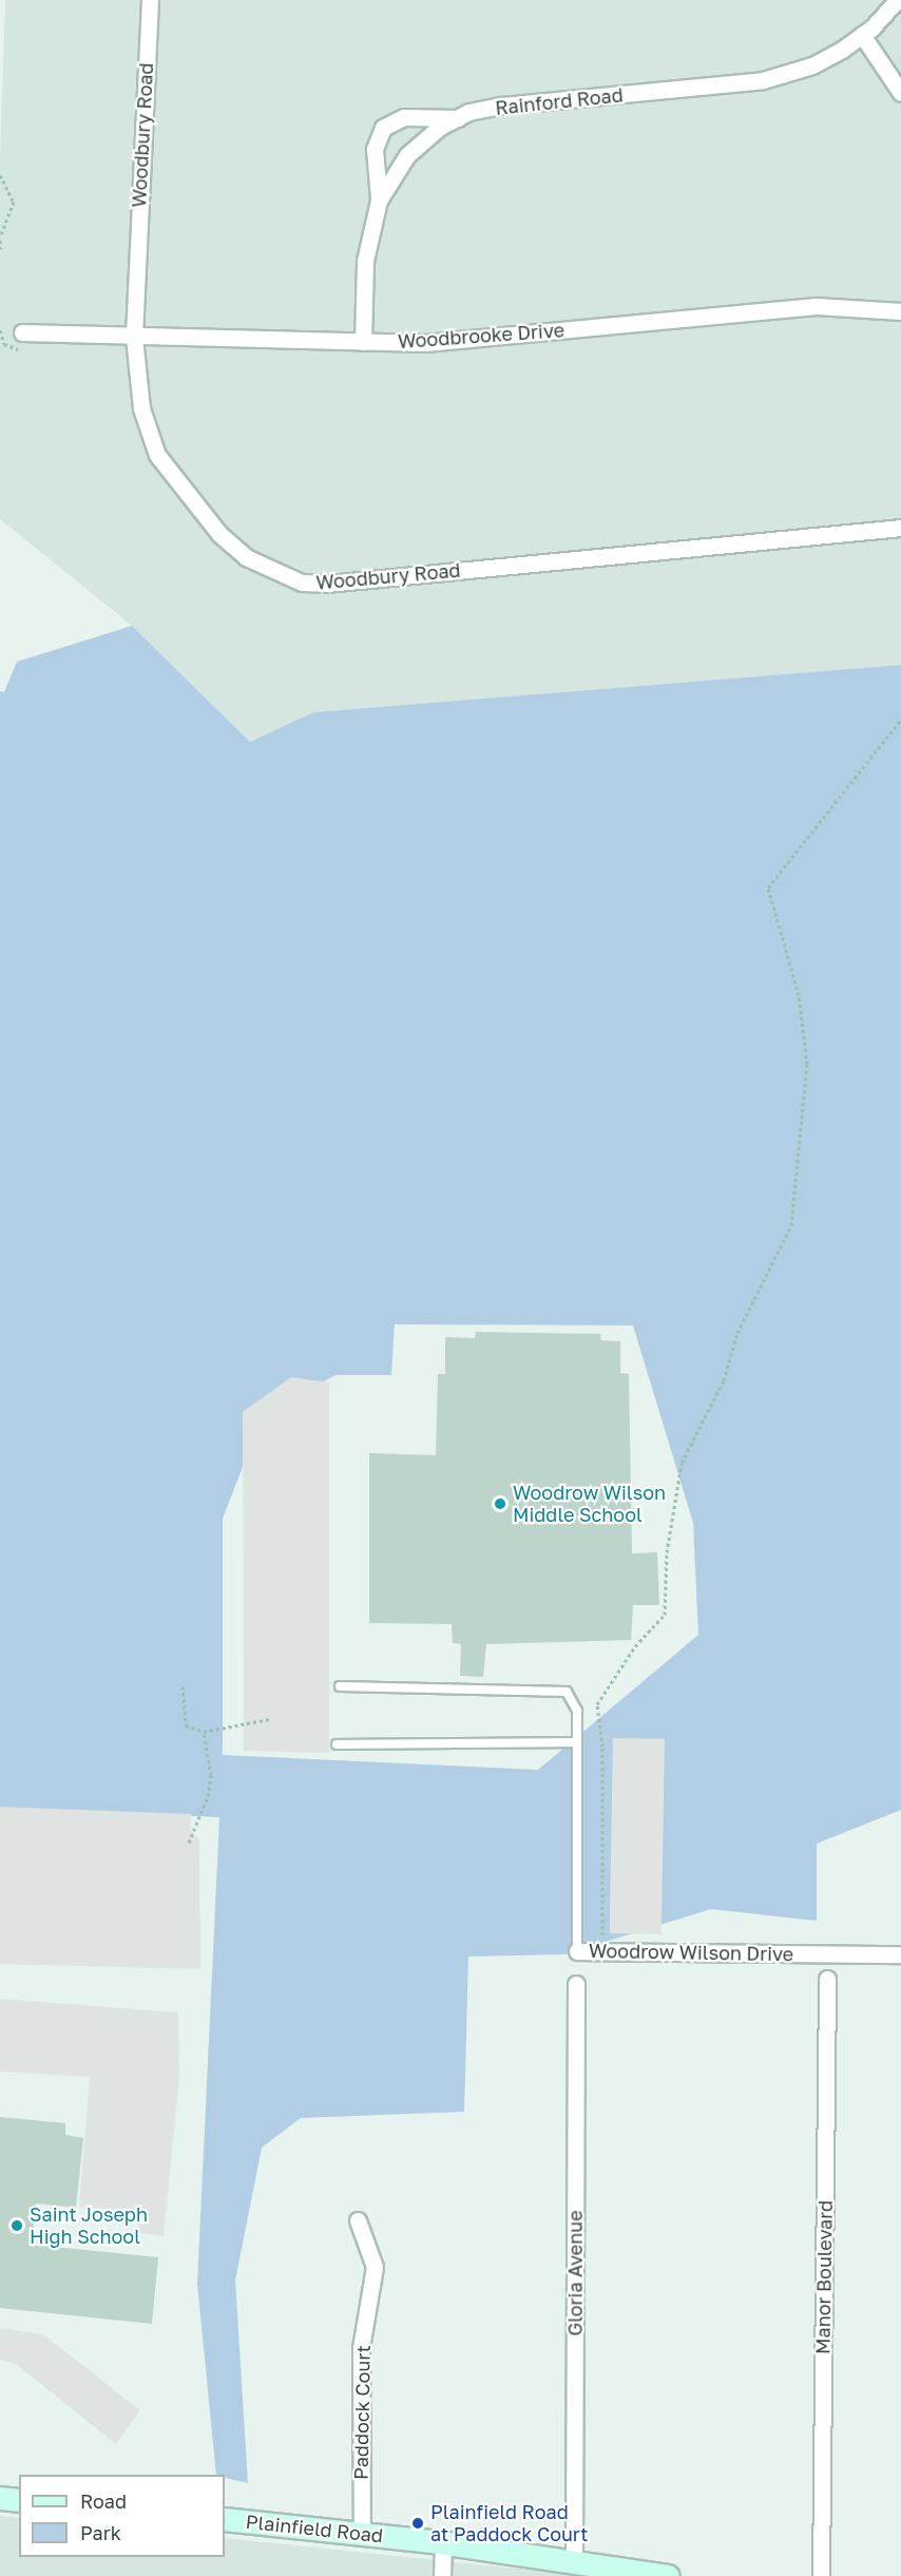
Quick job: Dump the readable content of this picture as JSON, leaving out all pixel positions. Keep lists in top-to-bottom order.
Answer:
{
  "streets": {
    "street": [
      "Rainford Road",
      "Woodbury Road",
      "Woodbrooke Drive",
      "Woodrow Wilson Drive",
      "Gloria Avenue",
      "Manor Boulevard",
      "Paddock Court",
      "Plainfield Road"
    ]
  },
  "crossings": [
    ["Rainford Road", "Woodbrooke Drive"],
    ["Woodbury Road", "Woodbrooke Drive"],
    ["Gloria Avenue", "Plainfield Road"],
    ["Paddock Court", "Plainfield Road"]
  ],
  "places": ["Woodrow Wilson Middle School", "Saint Joseph High School", "Plainfield Road at Paddock Court"],
  "legend": ["Road", "Park"]
}
